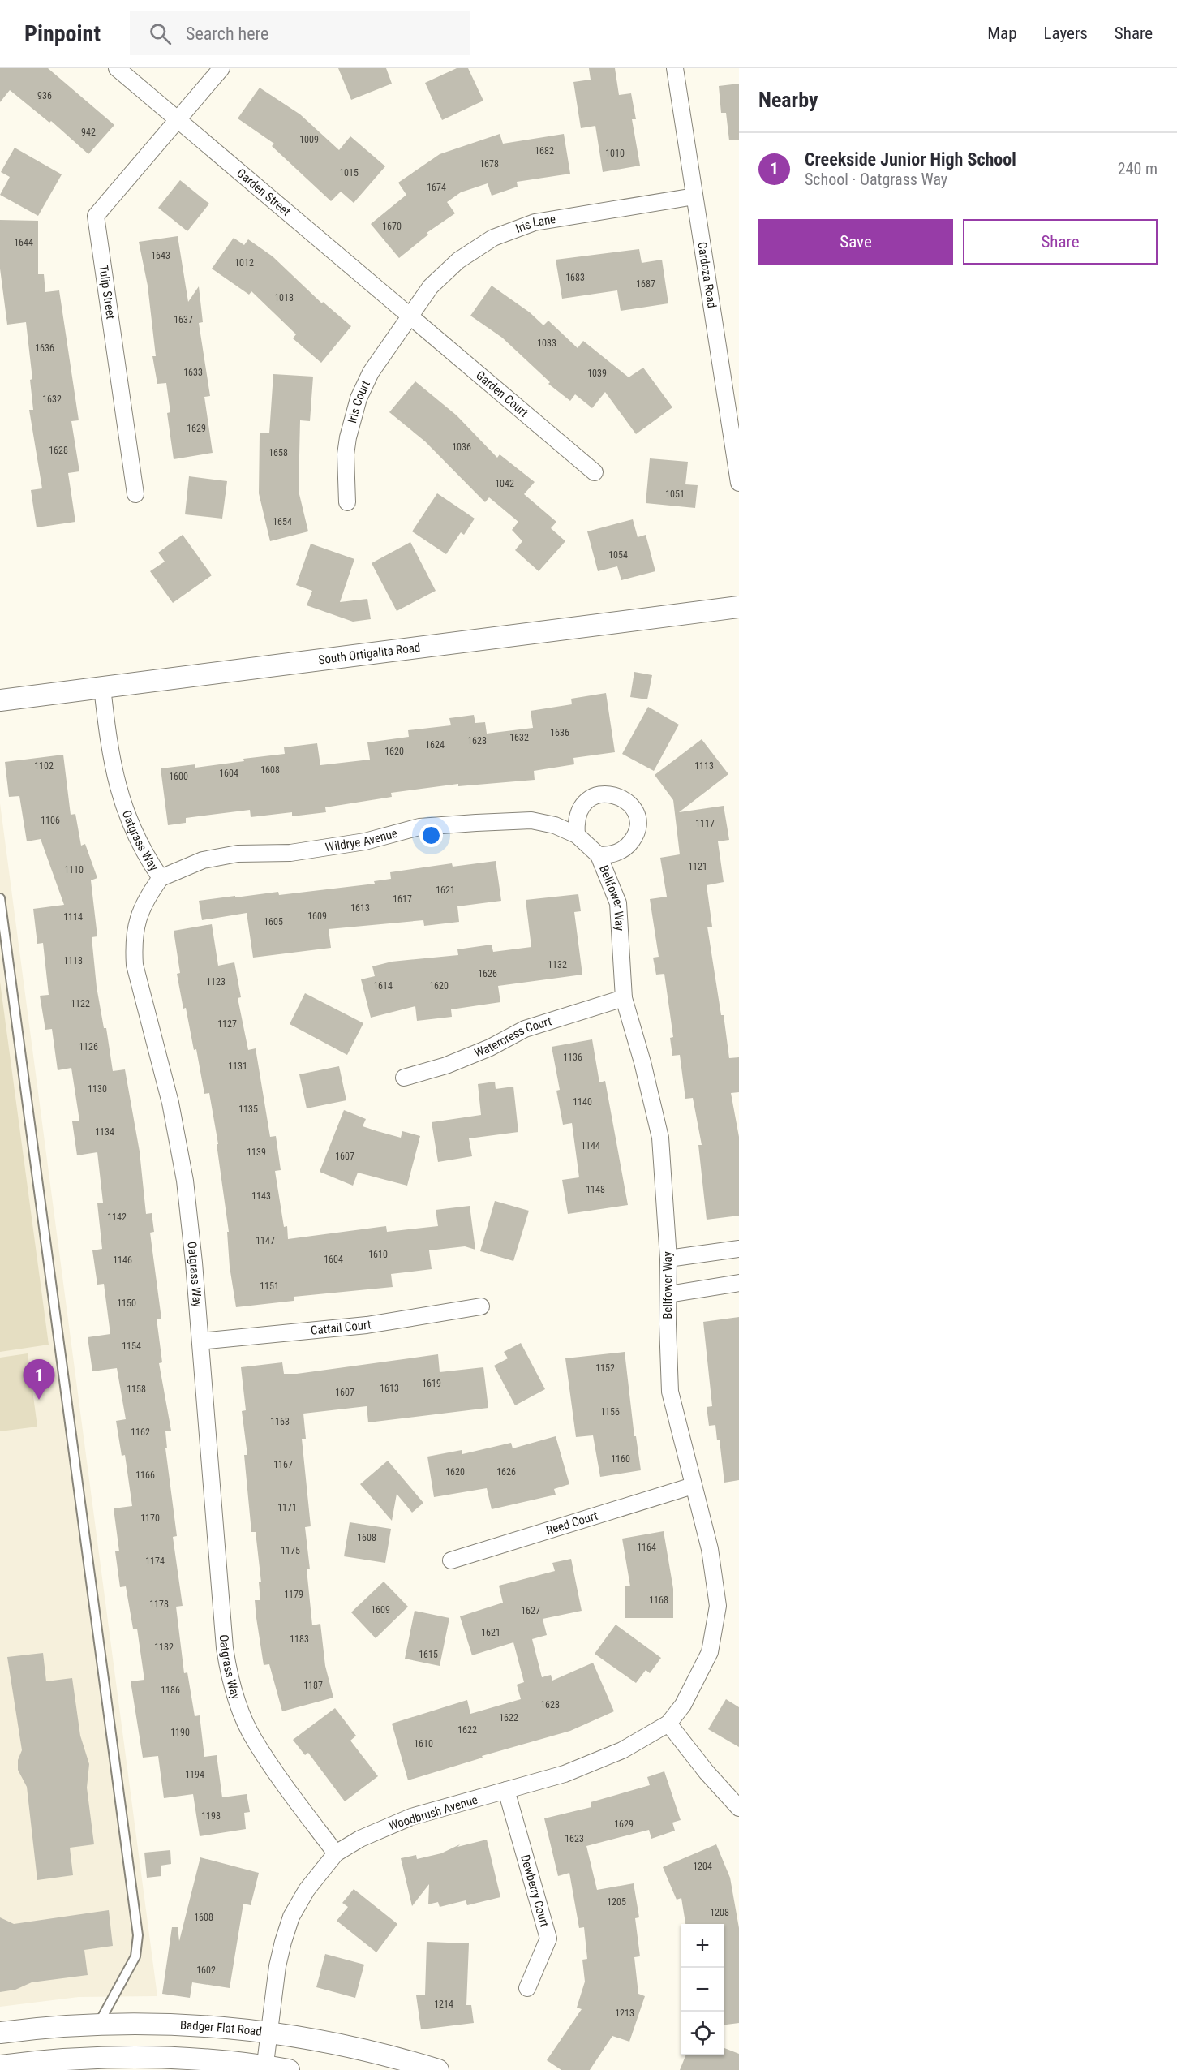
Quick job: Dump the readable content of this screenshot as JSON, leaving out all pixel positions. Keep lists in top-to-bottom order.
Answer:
{
  "streets": {
    "street": [
      "Garden Street",
      "Iris Lane",
      "Cardoza Road",
      "Tulip Street",
      "Garden Court",
      "Iris Court",
      "South Ortigalita Road",
      "Oatgrass Way",
      "Wildrye Avenue",
      "Bellfower Way",
      "Watercress Court",
      "Cattail Court",
      "Reed Court",
      "Woodbrush Avenue",
      "Dewberry Court",
      "Badger Flat Road"
    ]
  },
  "crossings": [
    ["Garden Street", "Iris Lane"],
    ["Garden Street", "Tulip Street"],
    ["Garden Street", "Garden Court"],
    ["Garden Street", "Iris Court"],
    ["Iris Lane", "Cardoza Road"],
    ["Iris Lane", "Garden Court"],
    ["Iris Lane", "Iris Court"],
    ["Garden Court", "Iris Court"],
    ["South Ortigalita Road", "Oatgrass Way"],
    ["Oatgrass Way", "Wildrye Avenue"],
    ["Oatgrass Way", "Cattail Court"],
    ["Oatgrass Way", "Woodbrush Avenue"],
    ["Wildrye Avenue", "Bellfower Way"],
    ["Bellfower Way", "Watercress Court"],
    ["Bellfower Way", "Reed Court"],
    ["Bellfower Way", "Woodbrush Avenue"],
    ["Woodbrush Avenue", "Dewberry Court"],
    ["Woodbrush Avenue", "Badger Flat Road"]
  ],
  "house_numbers": [
    "936",
    "942",
    "1009",
    "1682",
    "1010",
    "1678",
    "1015",
    "1674",
    "1670",
    "1644",
    "1643",
    "1012",
    "1683",
    "1687",
    "1018",
    "1637",
    "1033",
    "1636",
    "1633",
    "1039",
    "1632",
    "1629",
    "1036",
    "1628",
    "1658",
    "1042",
    "1051",
    "1654",
    "1054",
    "1636",
    "1632",
    "1628",
    "1624",
    "1620",
    "1102",
    "1113",
    "1608",
    "1604",
    "1600",
    "1106",
    "1117",
    "1121",
    "1110",
    "1621",
    "1617",
    "1613",
    "1609",
    "1114",
    "1605",
    "1118",
    "1132",
    "1626",
    "1123",
    "1614",
    "1620",
    "1122",
    "1127",
    "1126",
    "1136",
    "1131",
    "1130",
    "1140",
    "1135",
    "1134",
    "1144",
    "1139",
    "1607",
    "1148",
    "1143",
    "1142",
    "1147",
    "1610",
    "1604",
    "1146",
    "1151",
    "1150",
    "1154",
    "1152",
    "1619",
    "1613",
    "1158",
    "1607",
    "1156",
    "1163",
    "1162",
    "1160",
    "1167",
    "1620",
    "1626",
    "1166",
    "1171",
    "1170",
    "1608",
    "1164",
    "1175",
    "1174",
    "1179",
    "1168",
    "1178",
    "1609",
    "1627",
    "1621",
    "1183",
    "1182",
    "1615",
    "1187",
    "1186",
    "1628",
    "1622",
    "1622",
    "1190",
    "1610",
    "1194",
    "1198",
    "1629",
    "1623",
    "1204",
    "1205",
    "1208",
    "1608",
    "1602",
    "1214",
    "1213"
  ],
  "page": {
    "header": "Pinpoint",
    "search": "Search here",
    "nav": ["Map", "Layers", "Share"],
    "heading": "Nearby",
    "list": [
      {
        "mark": "1",
        "name": "Creekside Junior High School",
        "note": "School · Oatgrass Way",
        "value": "240 m"
      }
    ],
    "buttons": ["Save", "Share"],
    "pins": "1",
    "map_buttons": ["+", "−"]
  }
}
